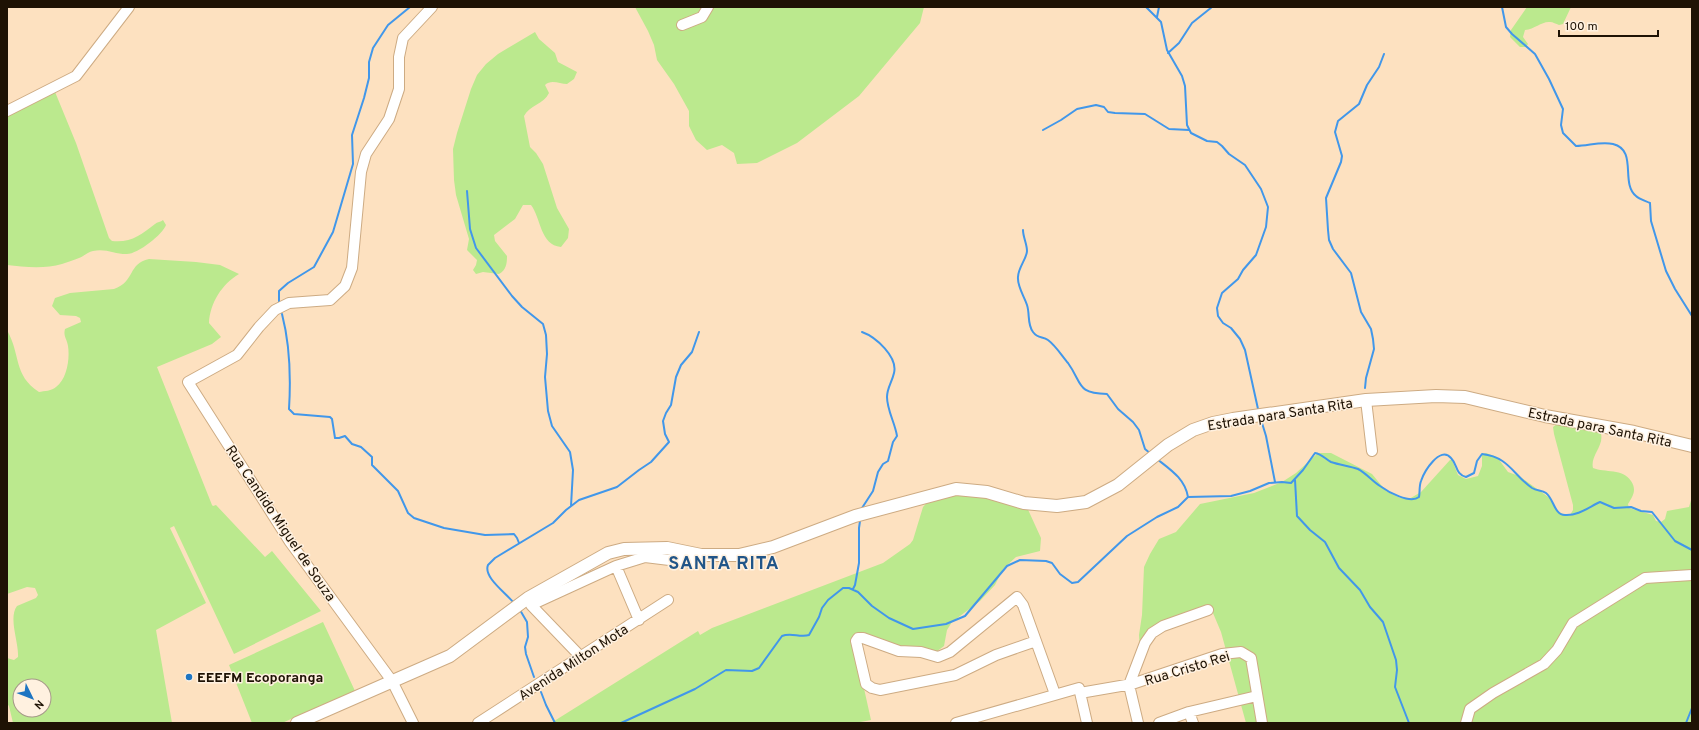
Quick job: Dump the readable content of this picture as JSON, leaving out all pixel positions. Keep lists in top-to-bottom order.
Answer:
{
  "streets": {
    "main road": ["Estrada para Santa Rita"],
    "street": ["Rua Candido Miguel de Souza", "Avenida Milton Mota", "Rua Cristo Rei"]
  },
  "crossings": [
    ["Estrada para Santa Rita", "Rua Candido Miguel de Souza"]
  ],
  "districts": ["SANTA RITA"],
  "places": ["EEEFM Ecoporanga"],
  "scale_bar": "100 m",
  "north": "bottom right"
}
